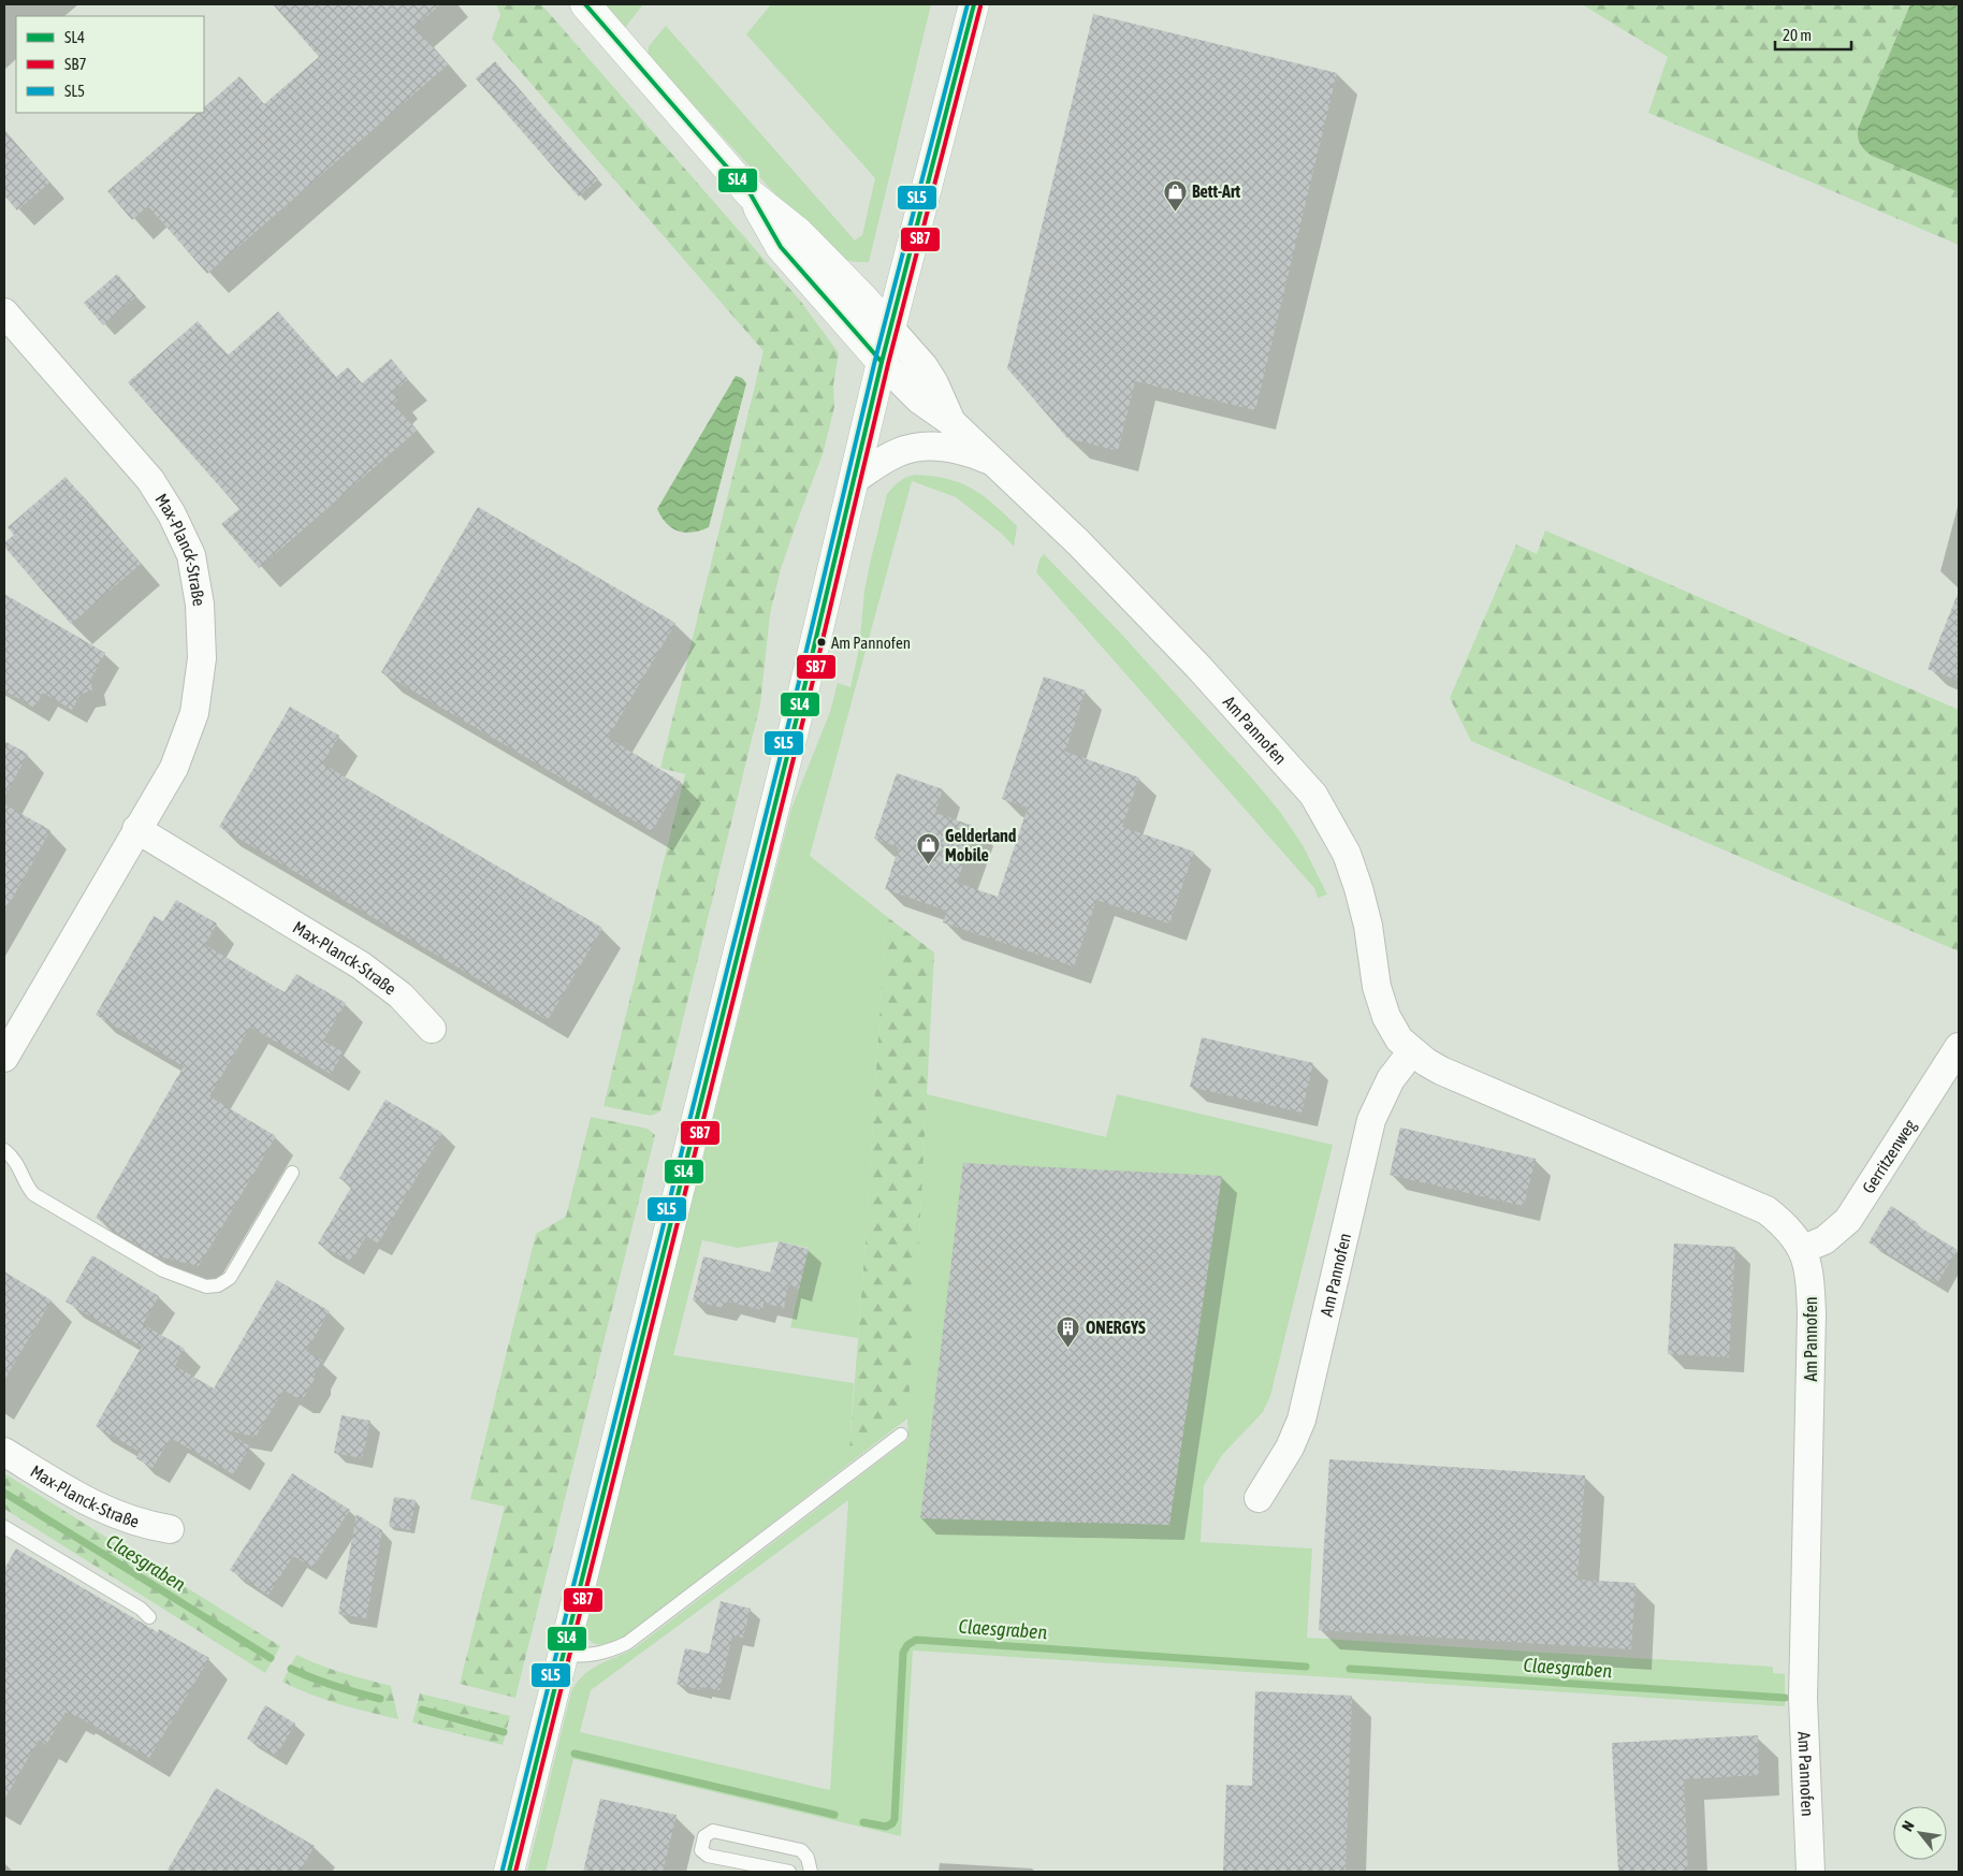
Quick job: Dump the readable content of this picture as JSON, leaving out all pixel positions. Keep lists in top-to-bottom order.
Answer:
{
  "streets": {
    "street": ["Max-Planck-Straße", "Am Pannofen", "Gerritzenweg"]
  },
  "crossings": [
    ["Am Pannofen", "Gerritzenweg"]
  ],
  "water": ["Claesgraben"],
  "places": {
    "shop": ["Bett-Art", "Gelderland Mobile"],
    "other": ["Am Pannofen"],
    "building": ["ONERGYS"]
  },
  "lines": ["transit line SL4", "transit line SL5", "transit line SB7"],
  "legend": ["SL4", "SB7", "SL5"],
  "scale_bar": "20 m",
  "north": "top left"
}
